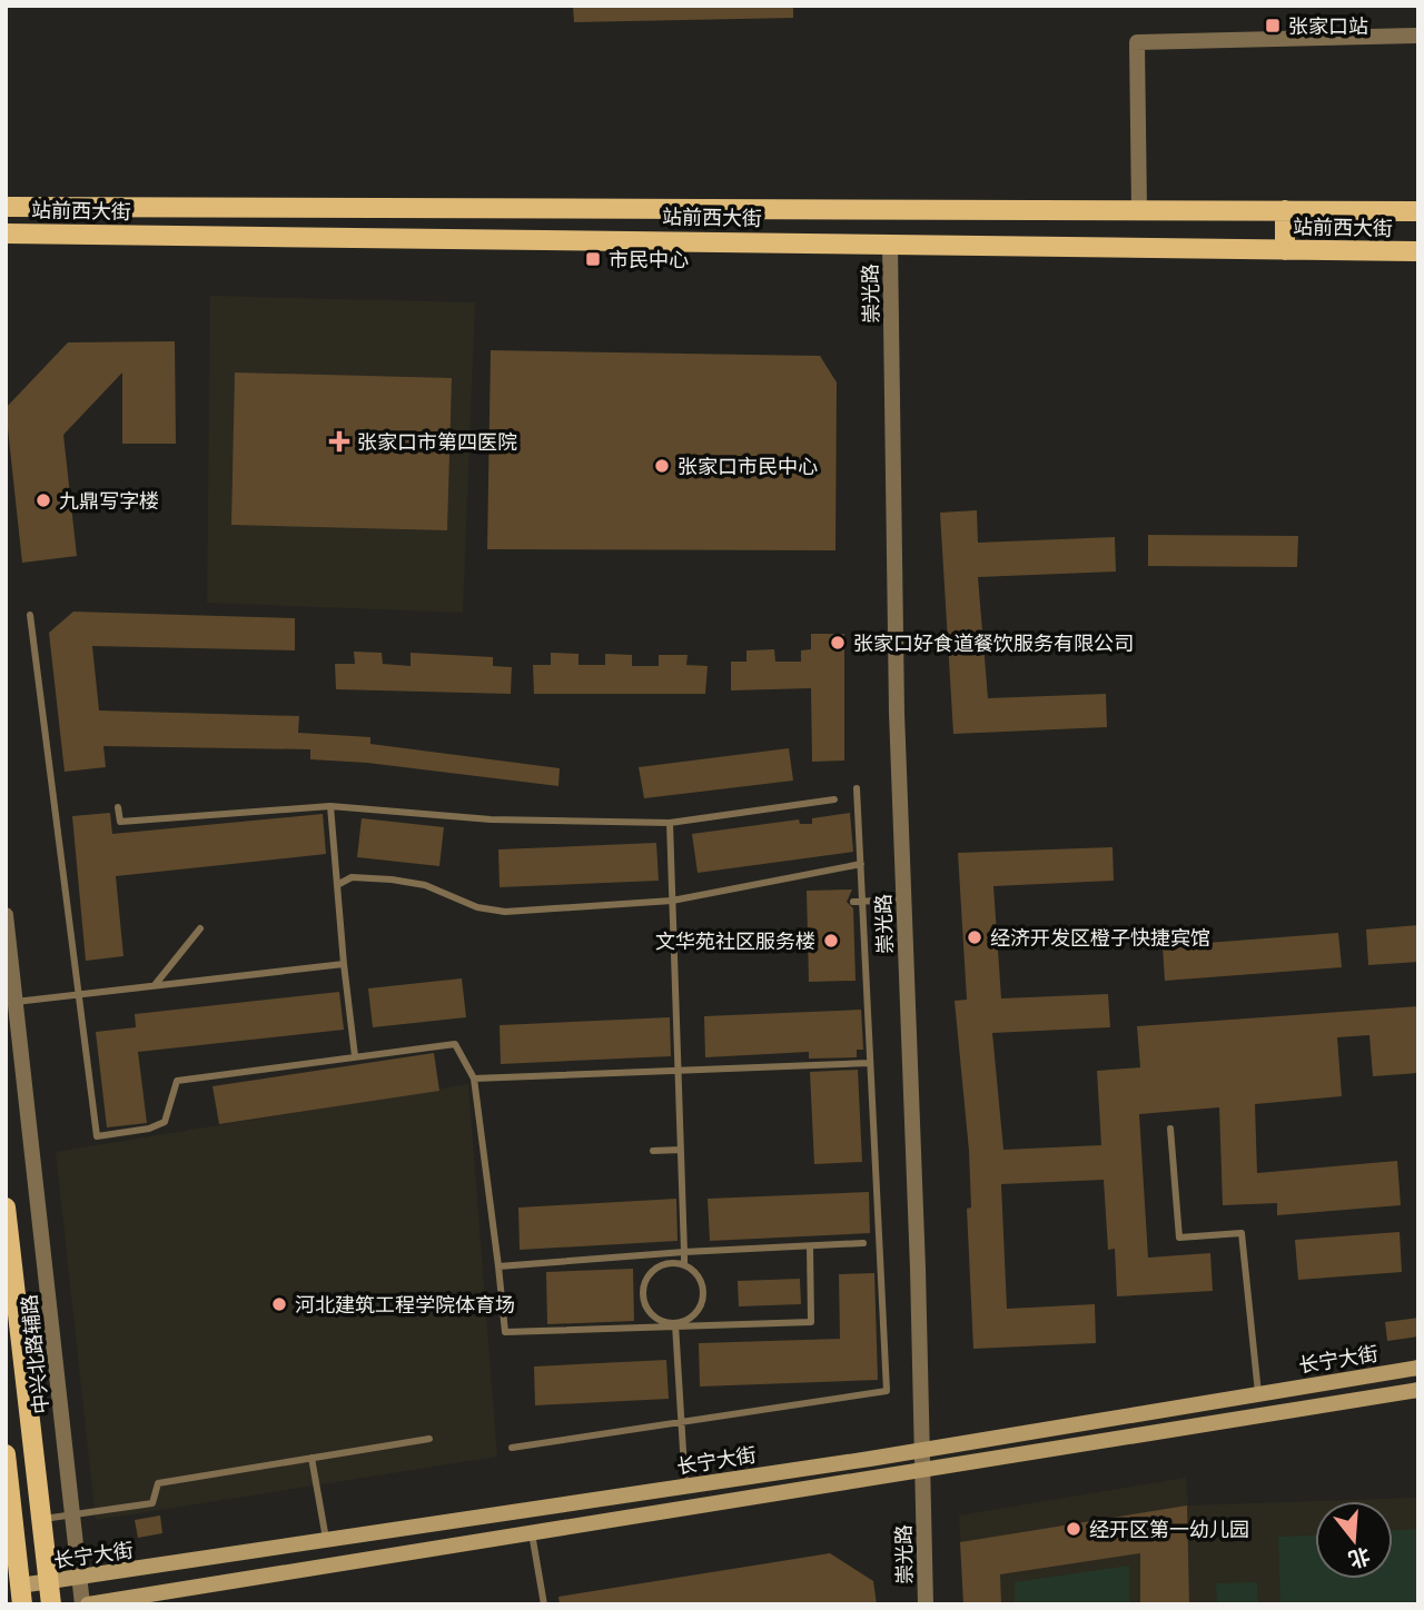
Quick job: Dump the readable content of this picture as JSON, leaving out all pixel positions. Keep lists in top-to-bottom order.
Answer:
{
  "streets": {
    "main road": ["站前西大街", "长宁大街"],
    "street": ["崇光路", "中兴北路辅路"]
  },
  "crossings": [
    ["站前西大街", "崇光路"],
    ["崇光路", "长宁大街"],
    ["中兴北路辅路", "长宁大街"]
  ],
  "places": {
    "transit": ["张家口站", "市民中心"],
    "health": ["张家口市第四医院"],
    "other": [
      "张家口市民中心",
      "九鼎写字楼",
      "张家口好食道餐饮服务有限公司",
      "经济开发区橙子快捷宾馆",
      "文华苑社区服务楼",
      "河北建筑工程学院体育场",
      "经开区第一幼儿园"
    ]
  },
  "north": "bottom"
}
